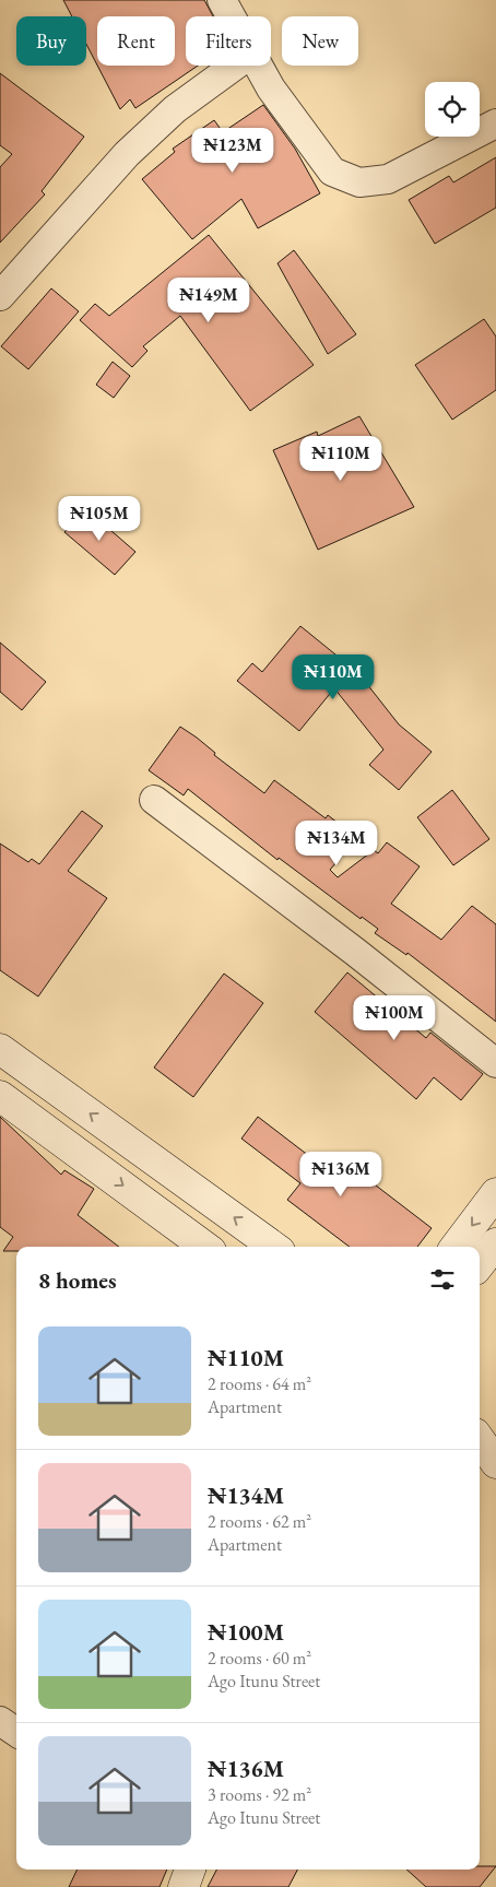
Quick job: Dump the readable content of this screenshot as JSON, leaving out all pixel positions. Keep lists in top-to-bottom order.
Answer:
{
  "page": {
    "chip": [
      "Buy",
      "Rent",
      "Filters",
      "New"
    ],
    "price": [
      "₦123M",
      "₦149M",
      "₦110M",
      "₦105M",
      "₦110M",
      "₦134M",
      "₦100M",
      "₦136M"
    ],
    "heading": "8 homes",
    "list": [
      {
        "name": "₦110M",
        "note": "2 rooms · 64 m² · Apartment"
      },
      {
        "name": "₦134M",
        "note": "2 rooms · 62 m² · Apartment"
      },
      {
        "name": "₦100M",
        "note": "2 rooms · 60 m² · Ago Itunu Street"
      },
      {
        "name": "₦136M",
        "note": "3 rooms · 92 m² · Ago Itunu Street"
      }
    ]
  }
}
